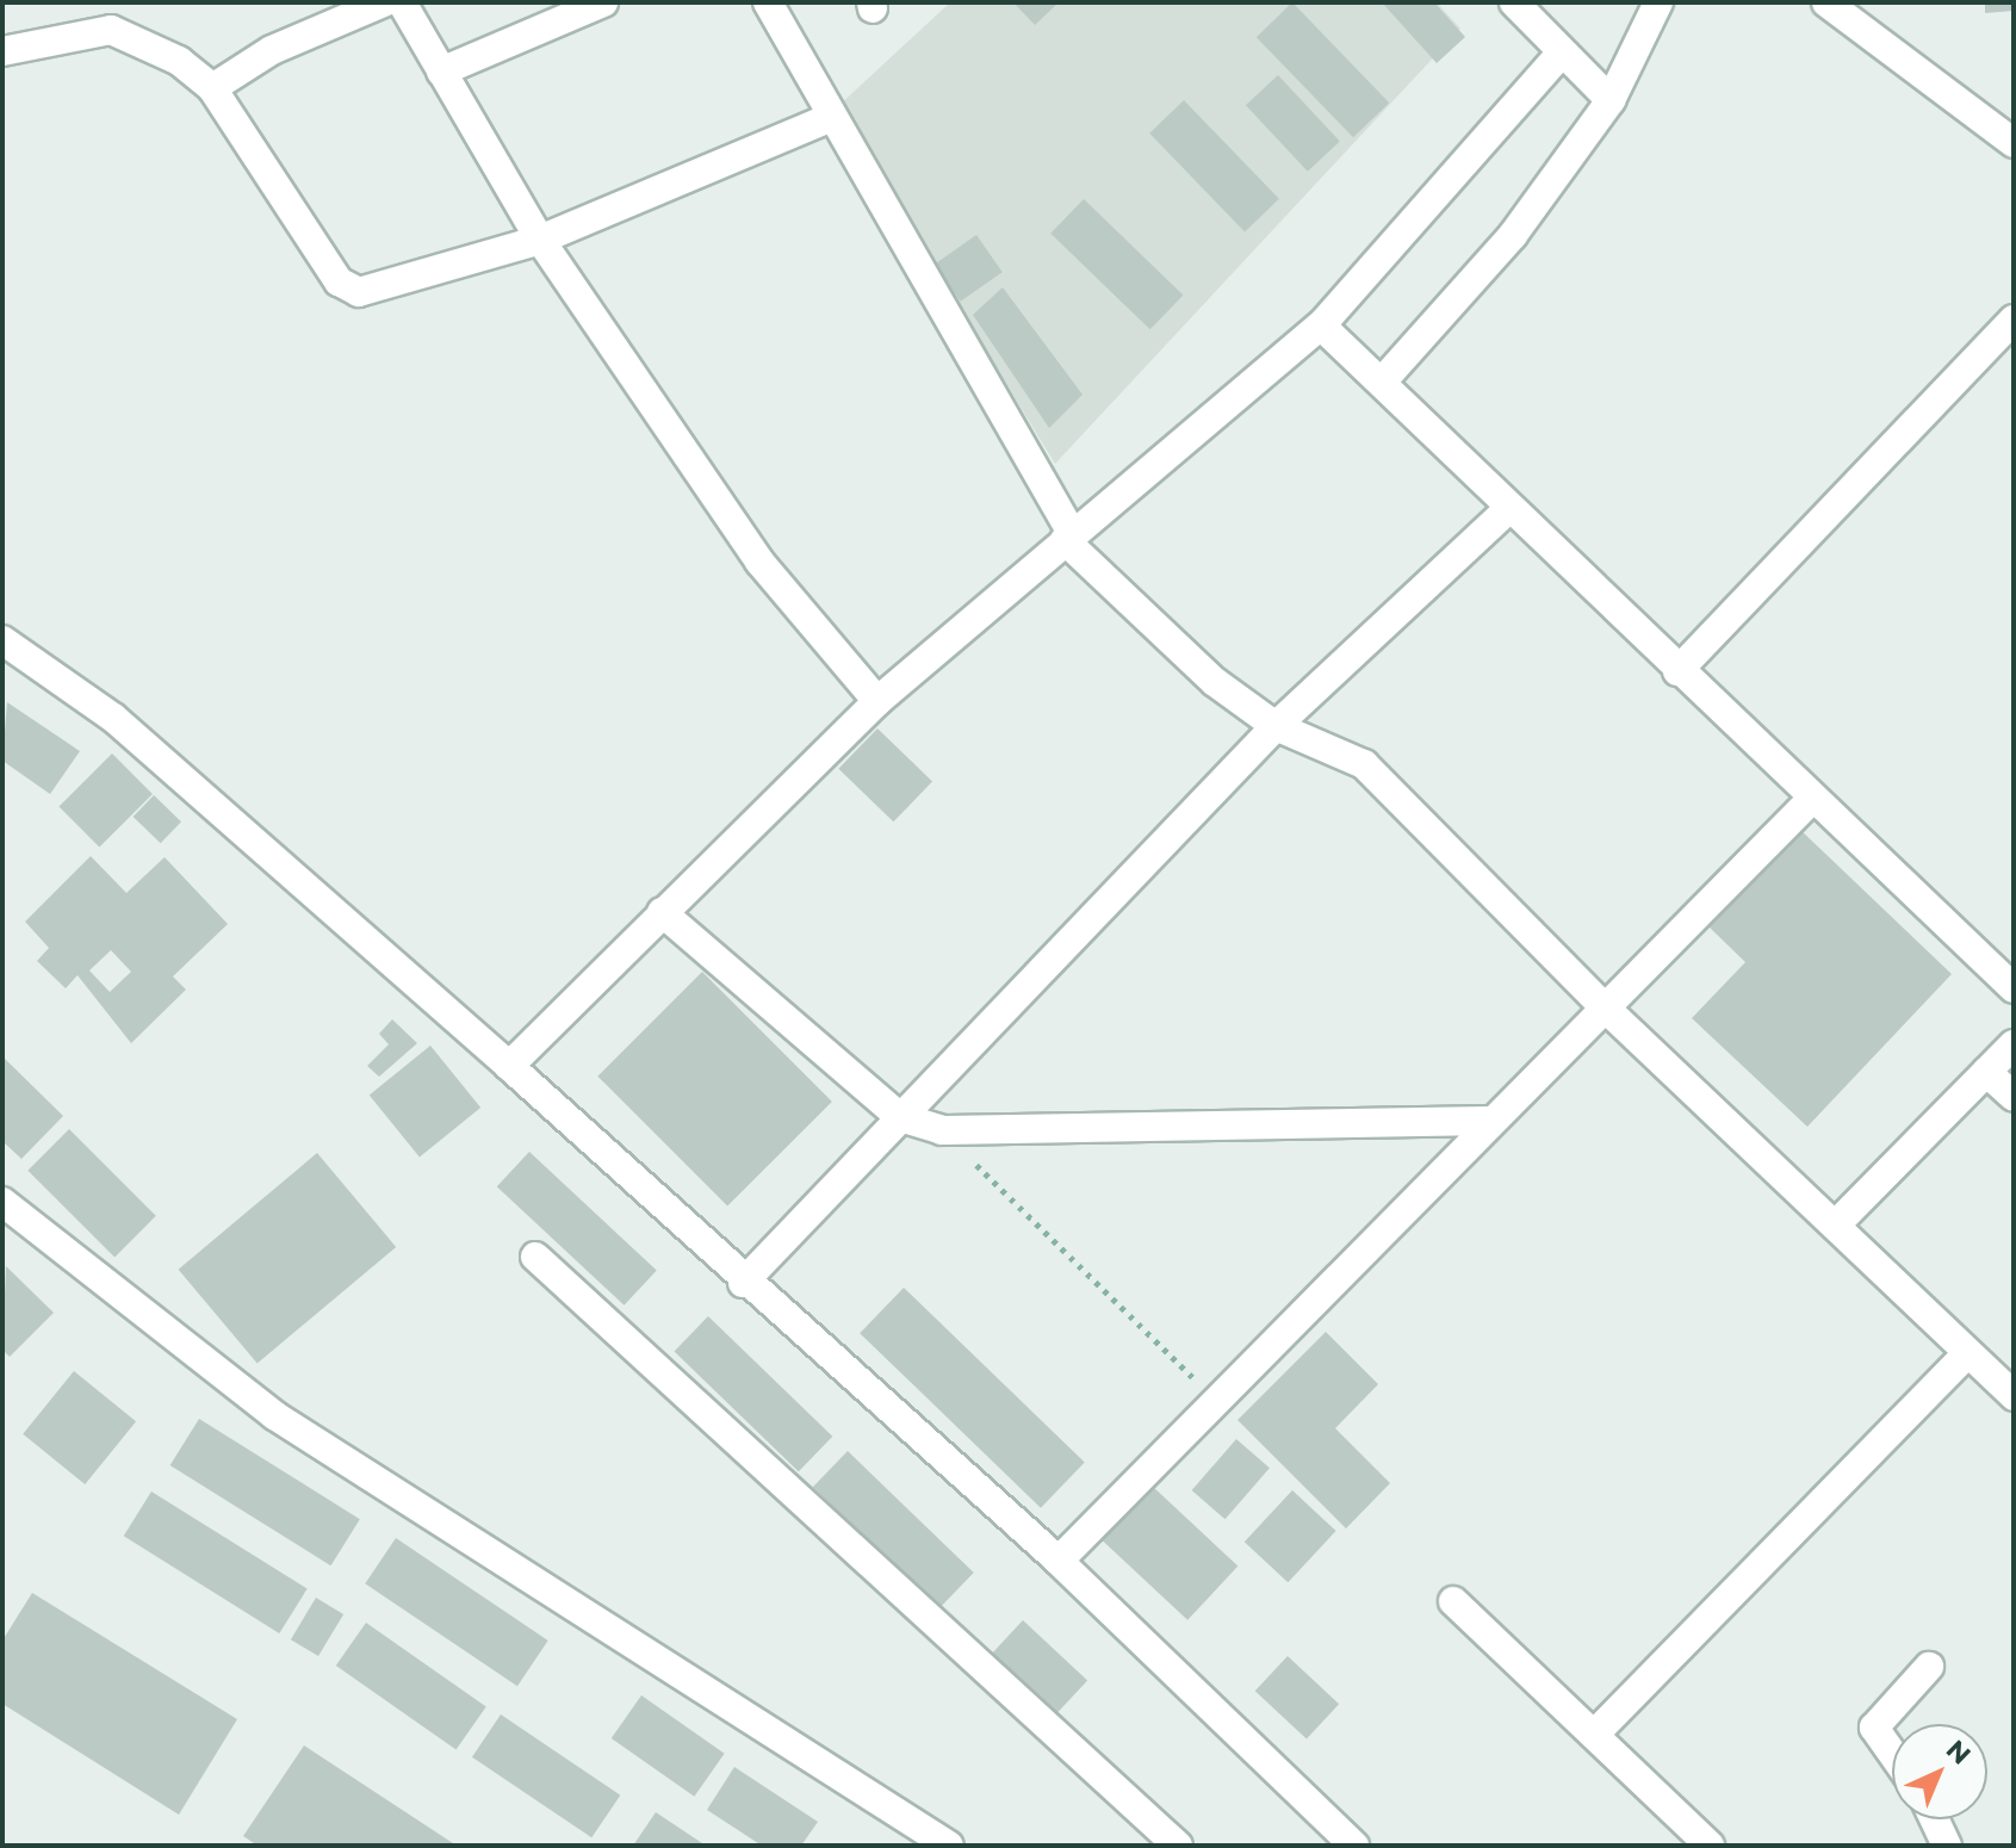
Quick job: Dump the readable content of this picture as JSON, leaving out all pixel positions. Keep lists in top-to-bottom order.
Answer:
{
  "north": "top right"
}
